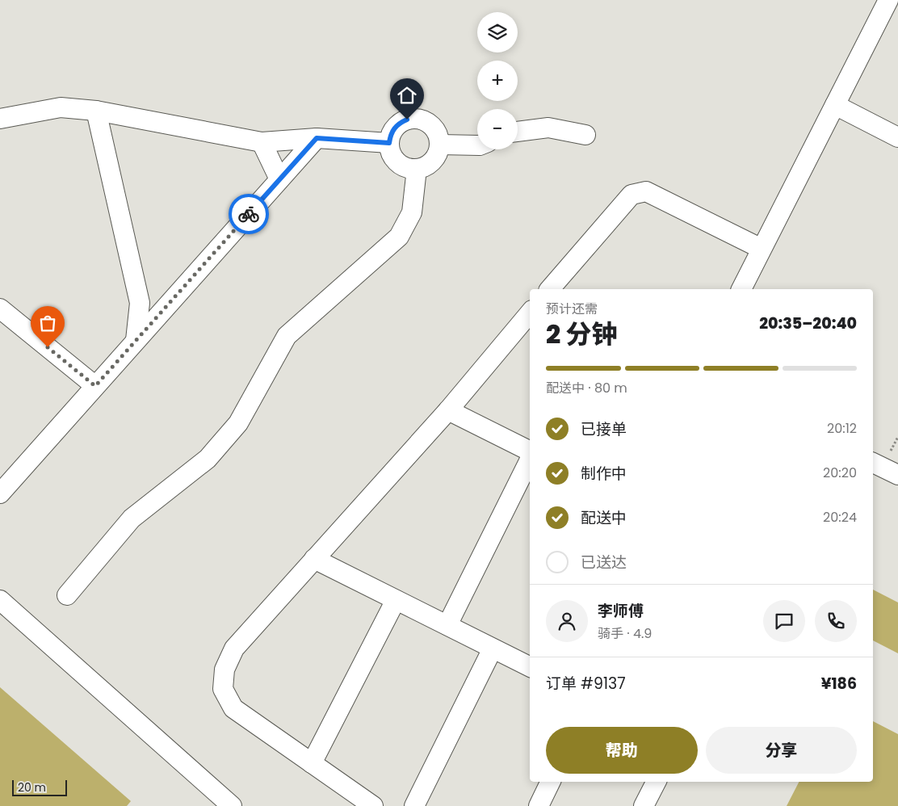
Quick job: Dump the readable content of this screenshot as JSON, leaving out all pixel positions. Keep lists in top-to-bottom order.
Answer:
{
  "scale_bar": "20 m",
  "page": {
    "map_buttons": ["+", "−"],
    "heading": ["2 分钟", "预计还需", "20:35–20:40"],
    "panel": [
      "李师傅",
      "骑手 · 4.9",
      "订单 #9137",
      "¥186"
    ],
    "bar": "配送中 · 80 m",
    "list": [
      ["已接单", "20:12"],
      ["制作中", "20:20"],
      ["配送中", "20:24"],
      "已送达"
    ],
    "buttons": ["帮助", "分享"],
    "scale": "20 m"
  }
}
